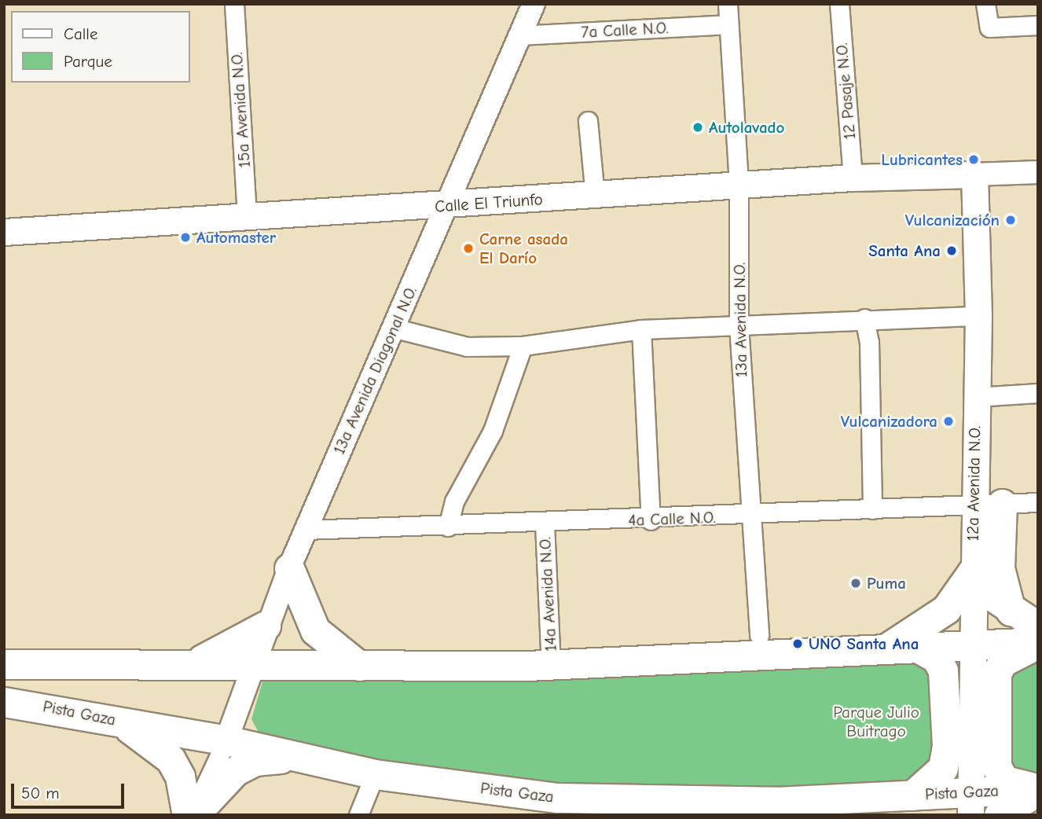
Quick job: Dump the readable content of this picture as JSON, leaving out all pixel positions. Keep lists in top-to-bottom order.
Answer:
{
  "streets": {
    "main road": ["Calle El Triunfo", "12a Avenida N.O.", "Pista Gaza"],
    "street": [
      "7a Calle N.O.",
      "12 Pasaje N.O.",
      "15a Avenida N.O.",
      "13a Avenida N.O.",
      "13a Avenida Diagonal N.O.",
      "4a Calle N.O.",
      "14a Avenida N.O."
    ]
  },
  "crossings": [
    ["7a Calle N.O.", "13a Avenida N.O."],
    ["7a Calle N.O.", "13a Avenida Diagonal N.O."],
    ["12 Pasaje N.O.", "Calle El Triunfo"],
    ["15a Avenida N.O.", "Calle El Triunfo"],
    ["Calle El Triunfo", "13a Avenida N.O."],
    ["Calle El Triunfo", "13a Avenida Diagonal N.O."],
    ["Calle El Triunfo", "12a Avenida N.O."],
    ["13a Avenida N.O.", "4a Calle N.O."],
    ["13a Avenida Diagonal N.O.", "4a Calle N.O."],
    ["13a Avenida Diagonal N.O.", "Pista Gaza"],
    ["12a Avenida N.O.", "4a Calle N.O."],
    ["12a Avenida N.O.", "Pista Gaza"],
    ["4a Calle N.O.", "14a Avenida N.O."]
  ],
  "parks": ["Parque Julio Buitrago"],
  "places": [
    "Autolavado",
    "Lubricantes",
    "Vulcanización",
    "Automaster",
    "Carne asada El Darío",
    "Santa Ana",
    "Vulcanizadora",
    "Puma",
    "UNO Santa Ana"
  ],
  "legend": ["Calle", "Parque"],
  "scale_bar": "50 m"
}
